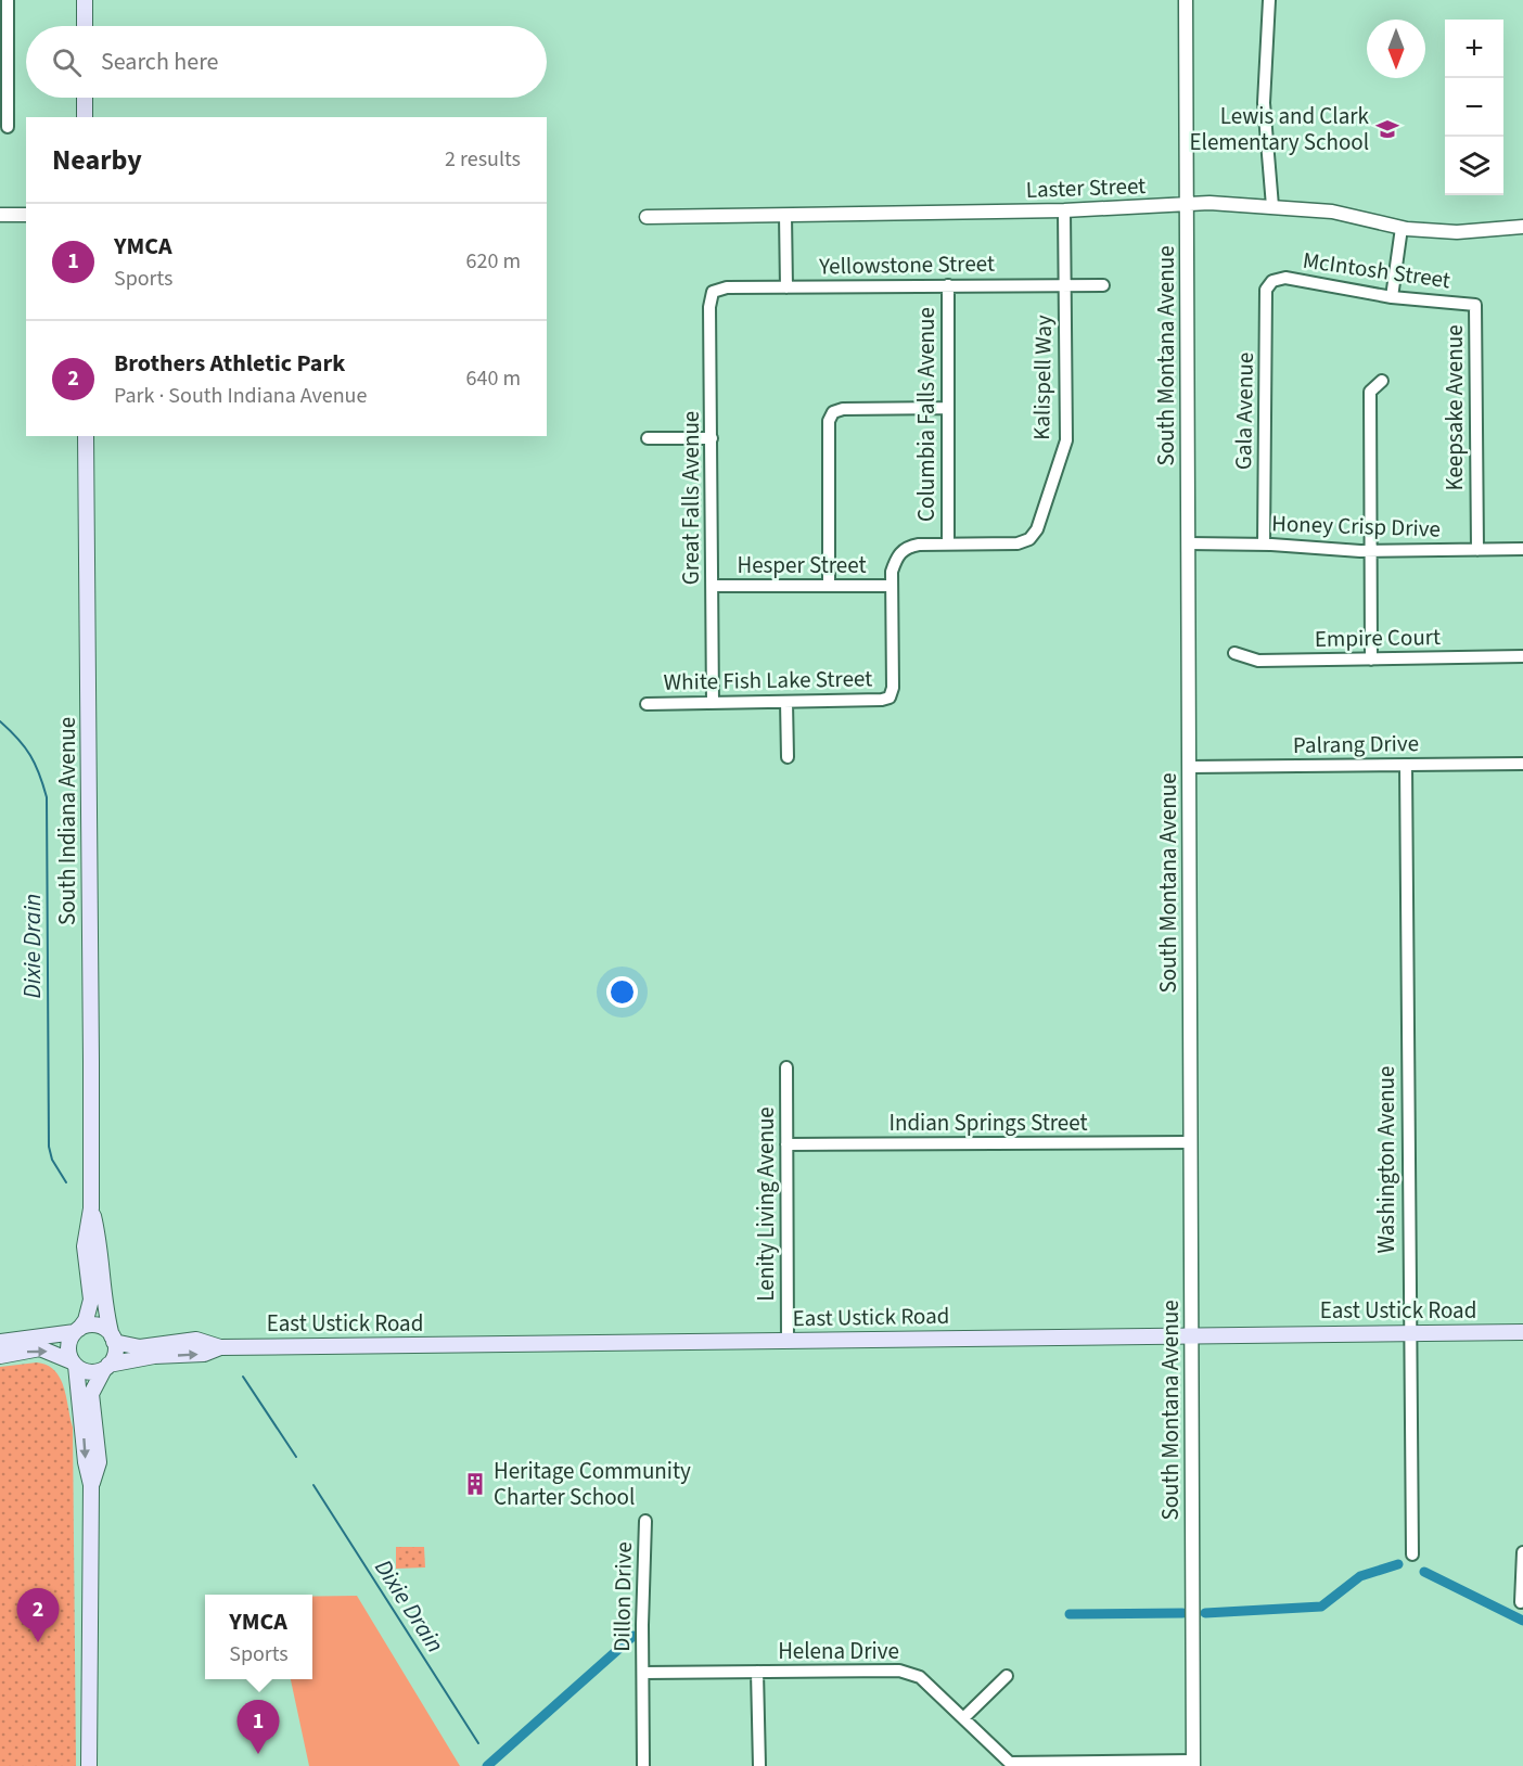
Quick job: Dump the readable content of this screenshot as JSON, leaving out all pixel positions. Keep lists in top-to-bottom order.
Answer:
{
  "streets": {
    "main road": ["South Indiana Avenue", "East Ustick Road"],
    "street": [
      "Laster Street",
      "Yellowstone Street",
      "McIntosh Street",
      "South Montana Avenue",
      "Kalispell Way",
      "Keepsake Avenue",
      "Gala Avenue",
      "Columbia Falls Avenue",
      "Great Falls Avenue",
      "Honey Crisp Drive",
      "Hesper Street",
      "Empire Court",
      "White Fish Lake Street",
      "Palrang Drive",
      "Indian Springs Street",
      "Washington Avenue",
      "Lenity Living Avenue",
      "Dillon Drive",
      "Helena Drive"
    ]
  },
  "crossings": [
    ["Laster Street", "South Montana Avenue"],
    ["Laster Street", "Kalispell Way"],
    ["Yellowstone Street", "Kalispell Way"],
    ["Yellowstone Street", "Columbia Falls Avenue"],
    ["Yellowstone Street", "Great Falls Avenue"],
    ["McIntosh Street", "Keepsake Avenue"],
    ["McIntosh Street", "Gala Avenue"],
    ["South Montana Avenue", "Honey Crisp Drive"],
    ["South Montana Avenue", "Palrang Drive"],
    ["South Montana Avenue", "Indian Springs Street"],
    ["South Montana Avenue", "East Ustick Road"],
    ["South Montana Avenue", "Helena Drive"],
    ["Kalispell Way", "Columbia Falls Avenue"],
    ["Keepsake Avenue", "Honey Crisp Drive"],
    ["Gala Avenue", "Honey Crisp Drive"],
    ["Great Falls Avenue", "Hesper Street"],
    ["Great Falls Avenue", "White Fish Lake Street"],
    ["Hesper Street", "White Fish Lake Street"],
    ["Palrang Drive", "Washington Avenue"],
    ["South Indiana Avenue", "East Ustick Road"],
    ["Indian Springs Street", "Lenity Living Avenue"],
    ["Washington Avenue", "East Ustick Road"],
    ["Lenity Living Avenue", "East Ustick Road"],
    ["Dillon Drive", "Helena Drive"]
  ],
  "water": ["Dixie Drain"],
  "places": {
    "school or university": ["Lewis and Clark Elementary School"],
    "building": ["Heritage Community Charter School"]
  },
  "north": "bottom",
  "page": {
    "map_buttons": ["+", "−"],
    "search": "Search here",
    "heading": ["Nearby", "2 results"],
    "list": [
      {
        "mark": "1",
        "name": "YMCA",
        "note": "Sports",
        "value": "620 m"
      },
      {
        "mark": "2",
        "name": "Brothers Athletic Park",
        "note": "Park · South Indiana Avenue",
        "value": "640 m"
      }
    ],
    "pins": ["2", "1"],
    "popup": ["YMCA", "Sports"]
  }
}
